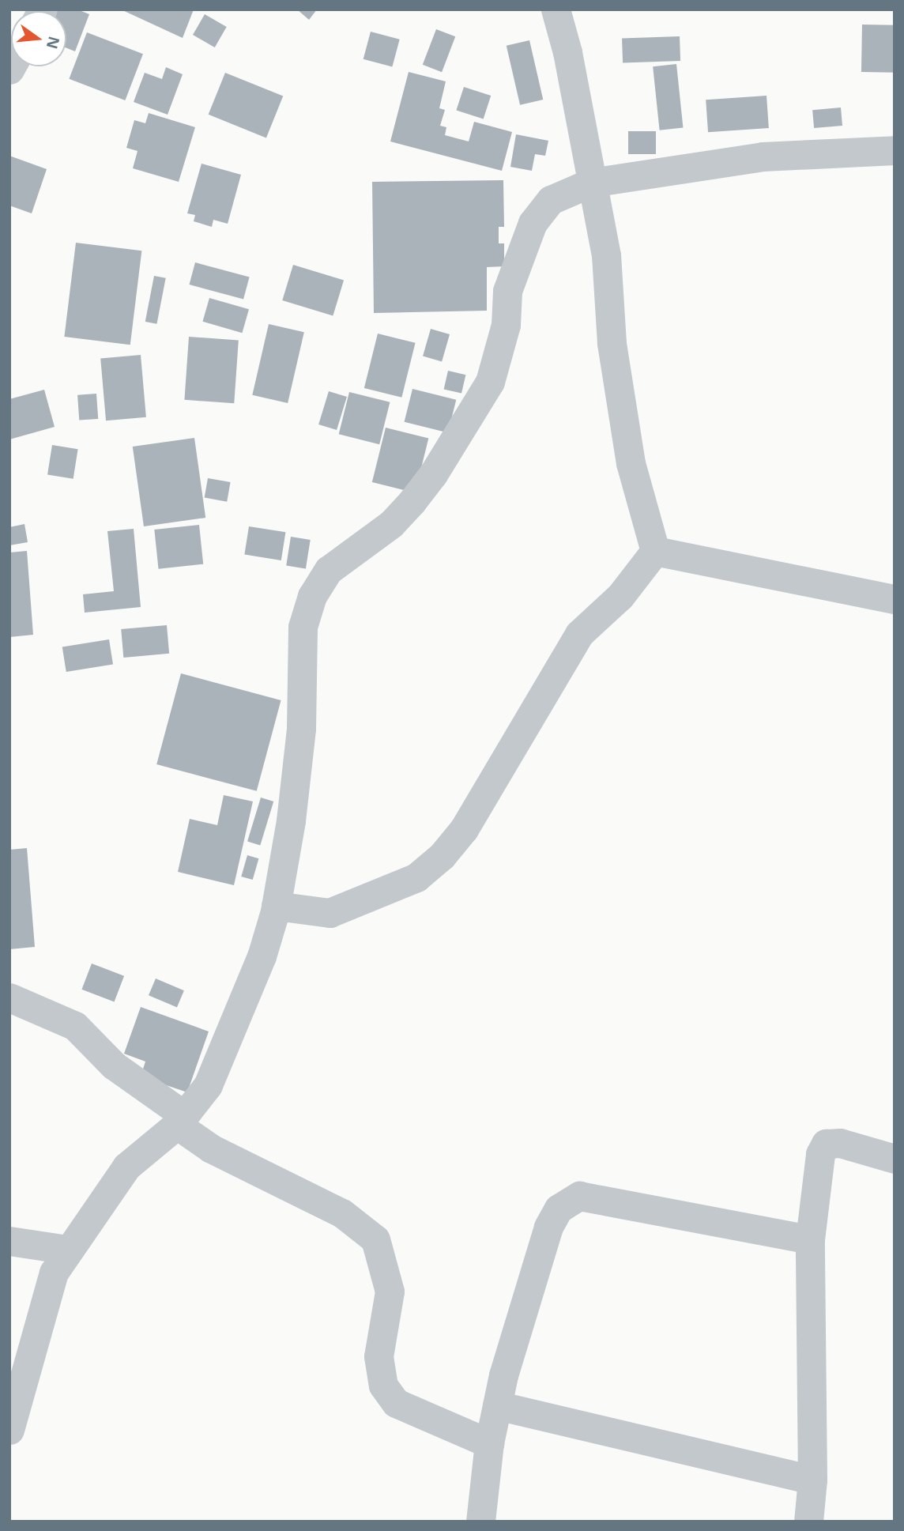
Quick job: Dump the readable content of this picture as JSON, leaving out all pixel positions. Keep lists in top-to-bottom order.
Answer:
{
  "north": "right"
}
